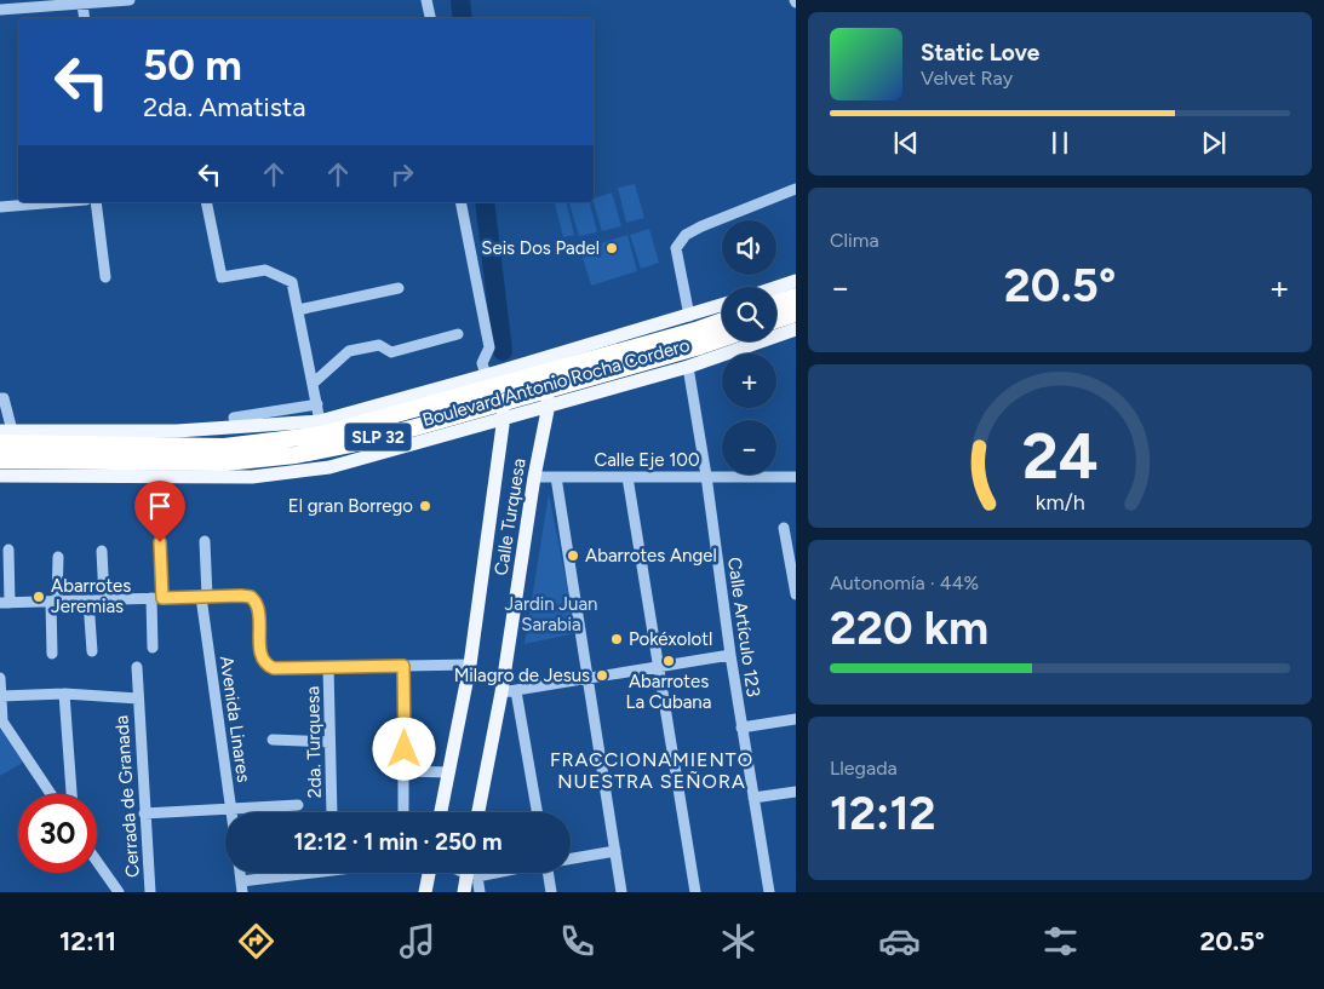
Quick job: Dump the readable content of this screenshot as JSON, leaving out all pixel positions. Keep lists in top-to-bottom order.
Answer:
{
  "streets": {
    "highway": ["Boulevard Antonio Rocha Cordero", "SLP 32"],
    "main road": ["Calle Turquesa"],
    "street": [
      "Calle Eje 100",
      "Calle Artículo 123",
      "Avenida Linares",
      "2da. Turquesa",
      "Cerrada de Granada"
    ]
  },
  "crossings": [
    ["Boulevard Antonio Rocha Cordero", "Calle Turquesa"],
    ["Boulevard Antonio Rocha Cordero", "Calle Artículo 123"],
    ["Calle Eje 100", "Calle Turquesa"],
    ["Calle Eje 100", "Calle Artículo 123"]
  ],
  "districts": ["FRACCIONAMIENTO NUESTRA SEÑORA"],
  "parks": ["Jardin Juan Sarabia"],
  "places": [
    "Seis Dos Padel",
    "El gran Borrego",
    "Abarrotes Angel",
    "Abarrotes Jeremias",
    "Pokéxolotl",
    "Abarrotes La Cubana",
    "Milagro de Jesus"
  ],
  "page": {
    "turn": ["50 m", "2da. Amatista"],
    "song": ["Static Love", "Velvet Ray"],
    "tile": [
      "Clima",
      ["Autonomía · 44%", "220 km"],
      ["Llegada", "12:12"]
    ],
    "map_buttons": ["+", "−"],
    "heat": ["−", "20.5°", "+"],
    "limit": "30",
    "trip": "12:12 · 1 min · 250 m",
    "tabs": ["12:11", "20.5°"],
    "gauge": ["24", "km/h"]
  }
}
